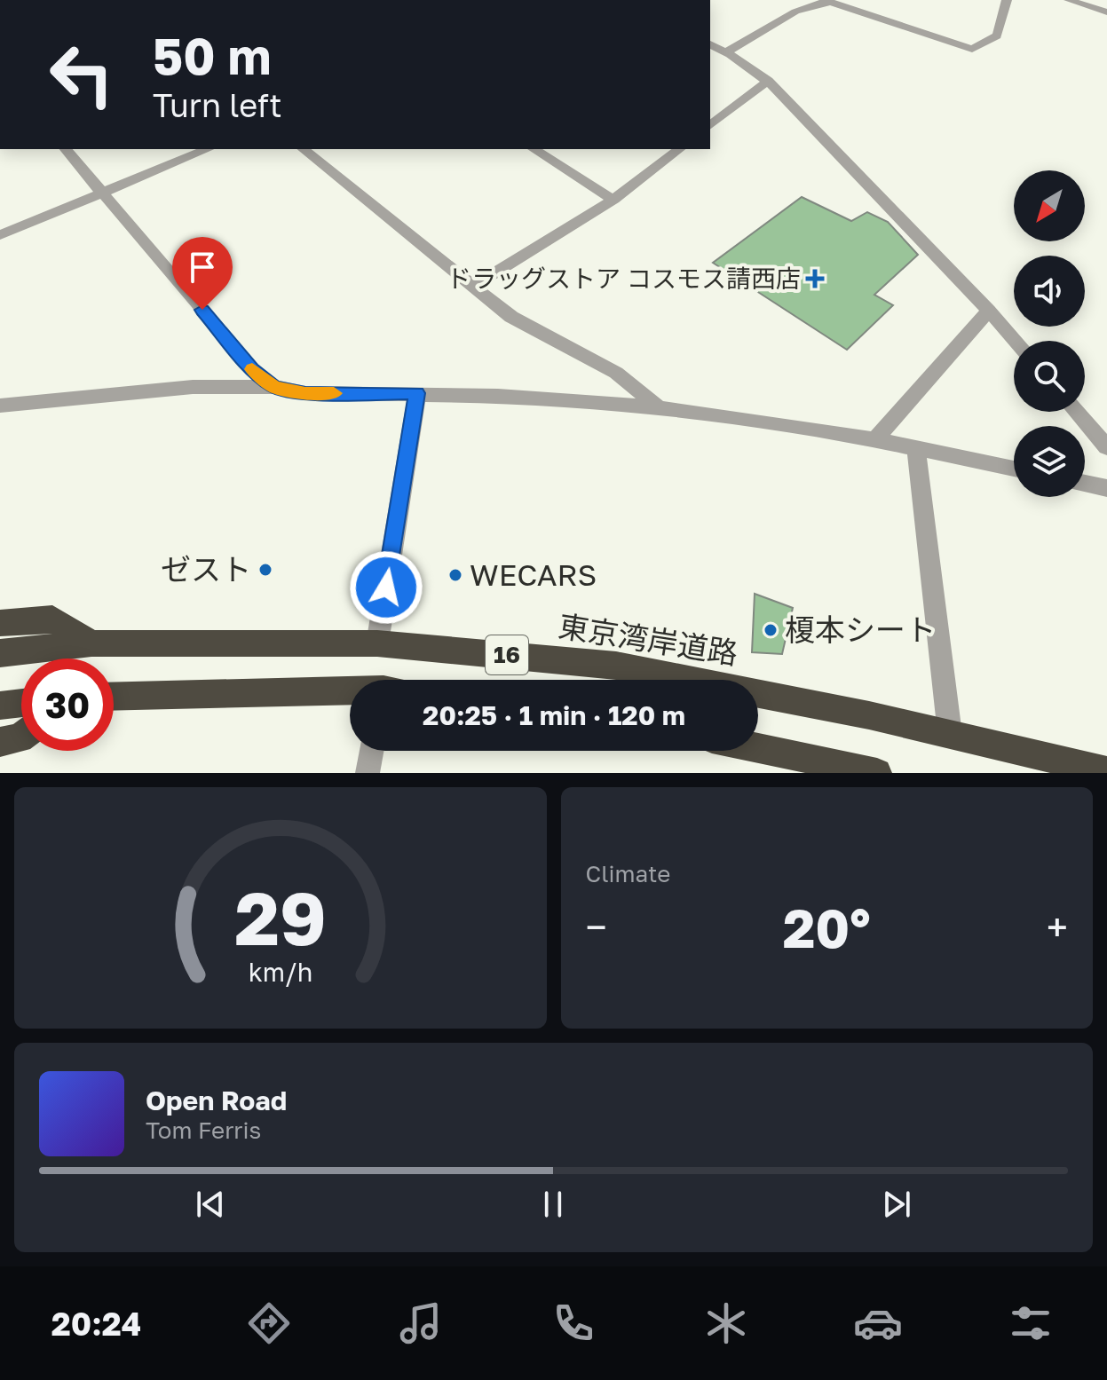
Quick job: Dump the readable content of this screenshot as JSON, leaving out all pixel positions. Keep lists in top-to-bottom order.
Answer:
{
  "streets": {
    "highway": ["東京湾岸道路", "16"]
  },
  "places": {
    "health": ["ドラッグストア コスモス請西店"],
    "other": ["ゼスト", "WECARS", "榎本シート"]
  },
  "north": "bottom left",
  "page": {
    "turn": ["50 m", "Turn left"],
    "limit": "30",
    "trip": "20:25 · 1 min · 120 m",
    "tile": "Climate",
    "heat": ["−", "20°", "+"],
    "song": ["Open Road", "Tom Ferris"],
    "tabs": "20:24",
    "gauge": ["29", "km/h"]
  }
}
